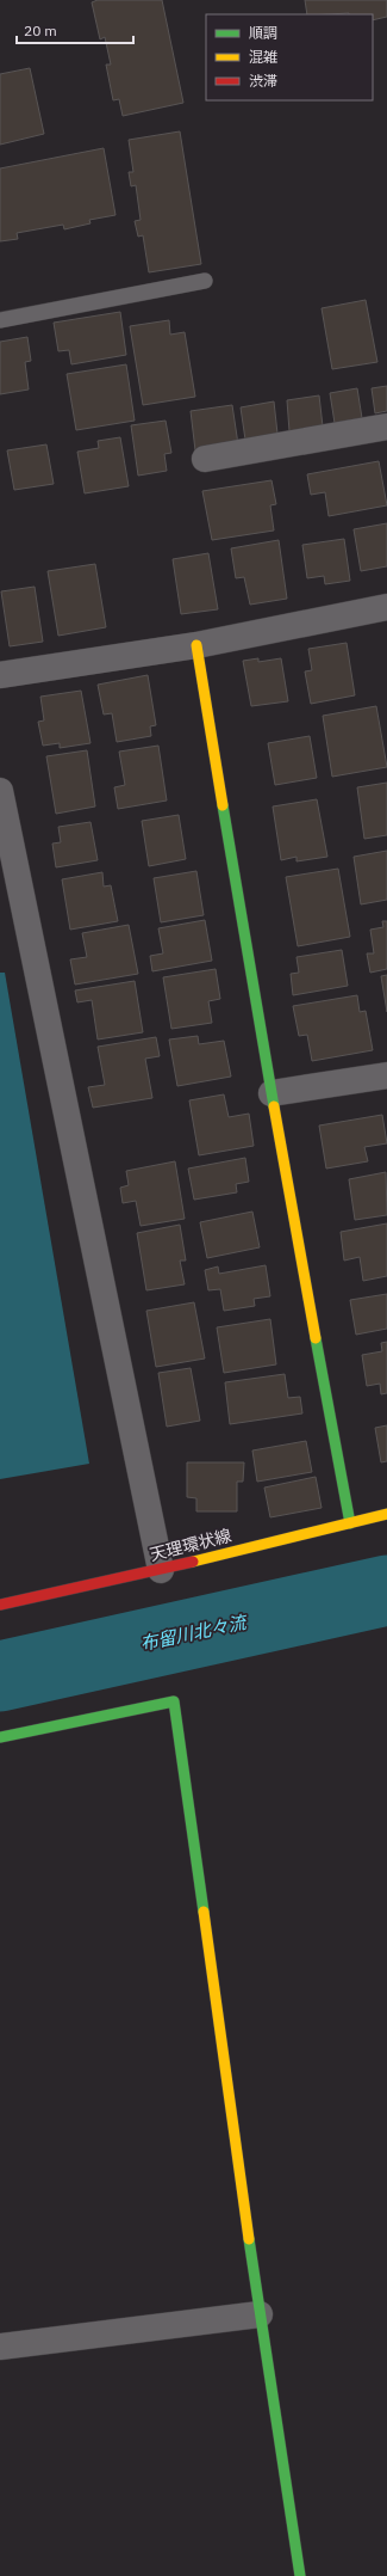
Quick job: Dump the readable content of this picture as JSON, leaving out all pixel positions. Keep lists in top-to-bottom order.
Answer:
{
  "streets": {
    "street": ["天理環状線"]
  },
  "water": ["布留川北々流"],
  "legend": ["順調", "混雑", "渋滞"],
  "scale_bar": "20 m"
}
